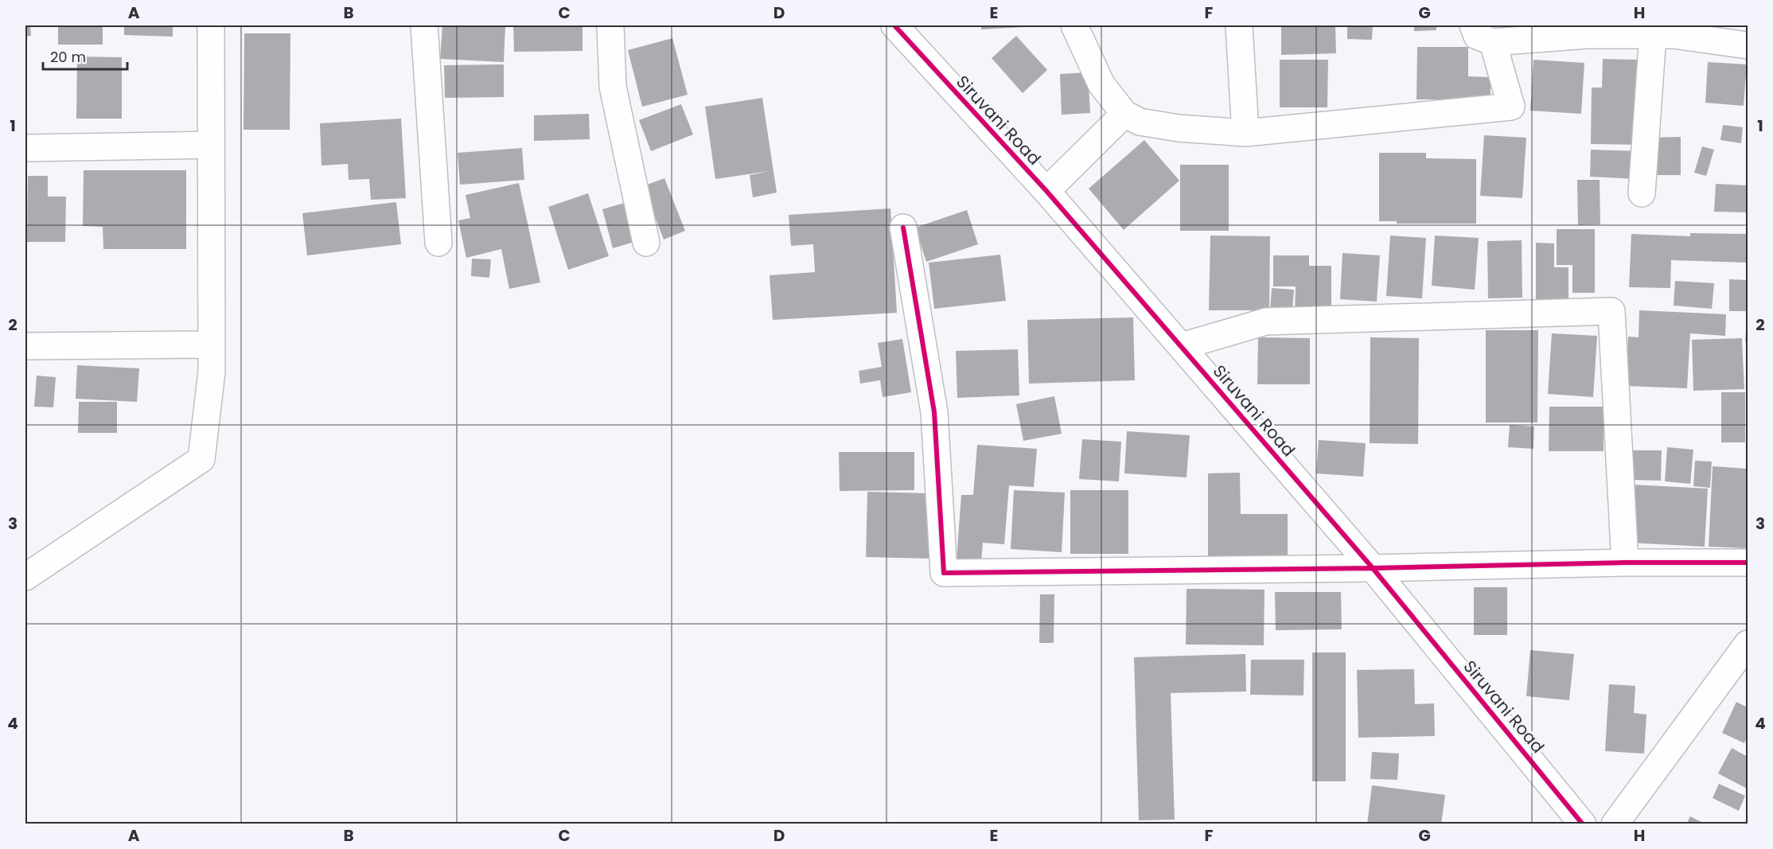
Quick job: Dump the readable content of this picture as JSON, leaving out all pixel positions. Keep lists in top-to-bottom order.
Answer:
{
  "streets": {
    "street": ["Siruvani Road"]
  },
  "scale_bar": "20 m",
  "grid": {
    "columns": [
      "A",
      "B",
      "C",
      "D",
      "E",
      "F",
      "G",
      "H"
    ],
    "rows": [
      "1",
      "2",
      "3",
      "4"
    ]
  }
}
